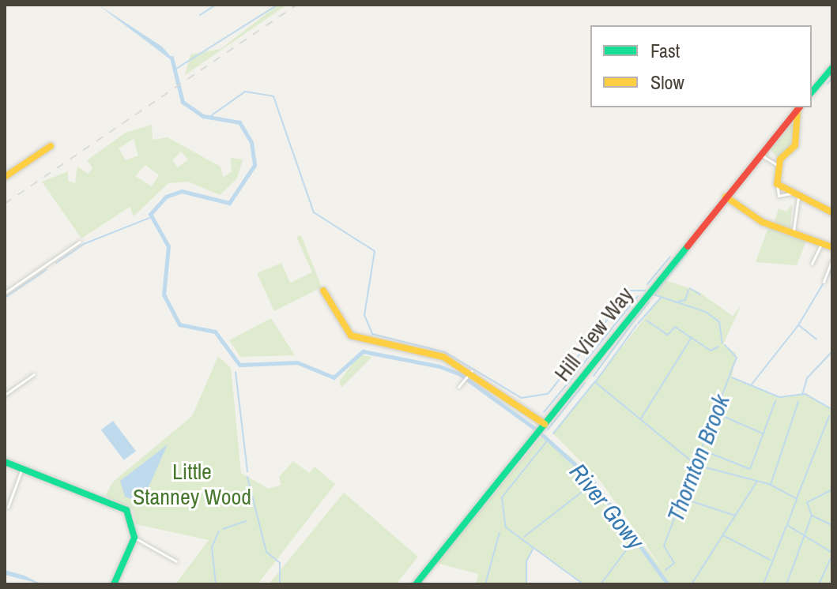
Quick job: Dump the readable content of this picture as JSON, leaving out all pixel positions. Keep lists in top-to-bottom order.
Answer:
{
  "streets": {
    "street": ["Hill View Way"]
  },
  "water": ["Thornton Brook", "River Gowy"],
  "parks": ["Little Stanney Wood"],
  "legend": ["Fast", "Slow"]
}
